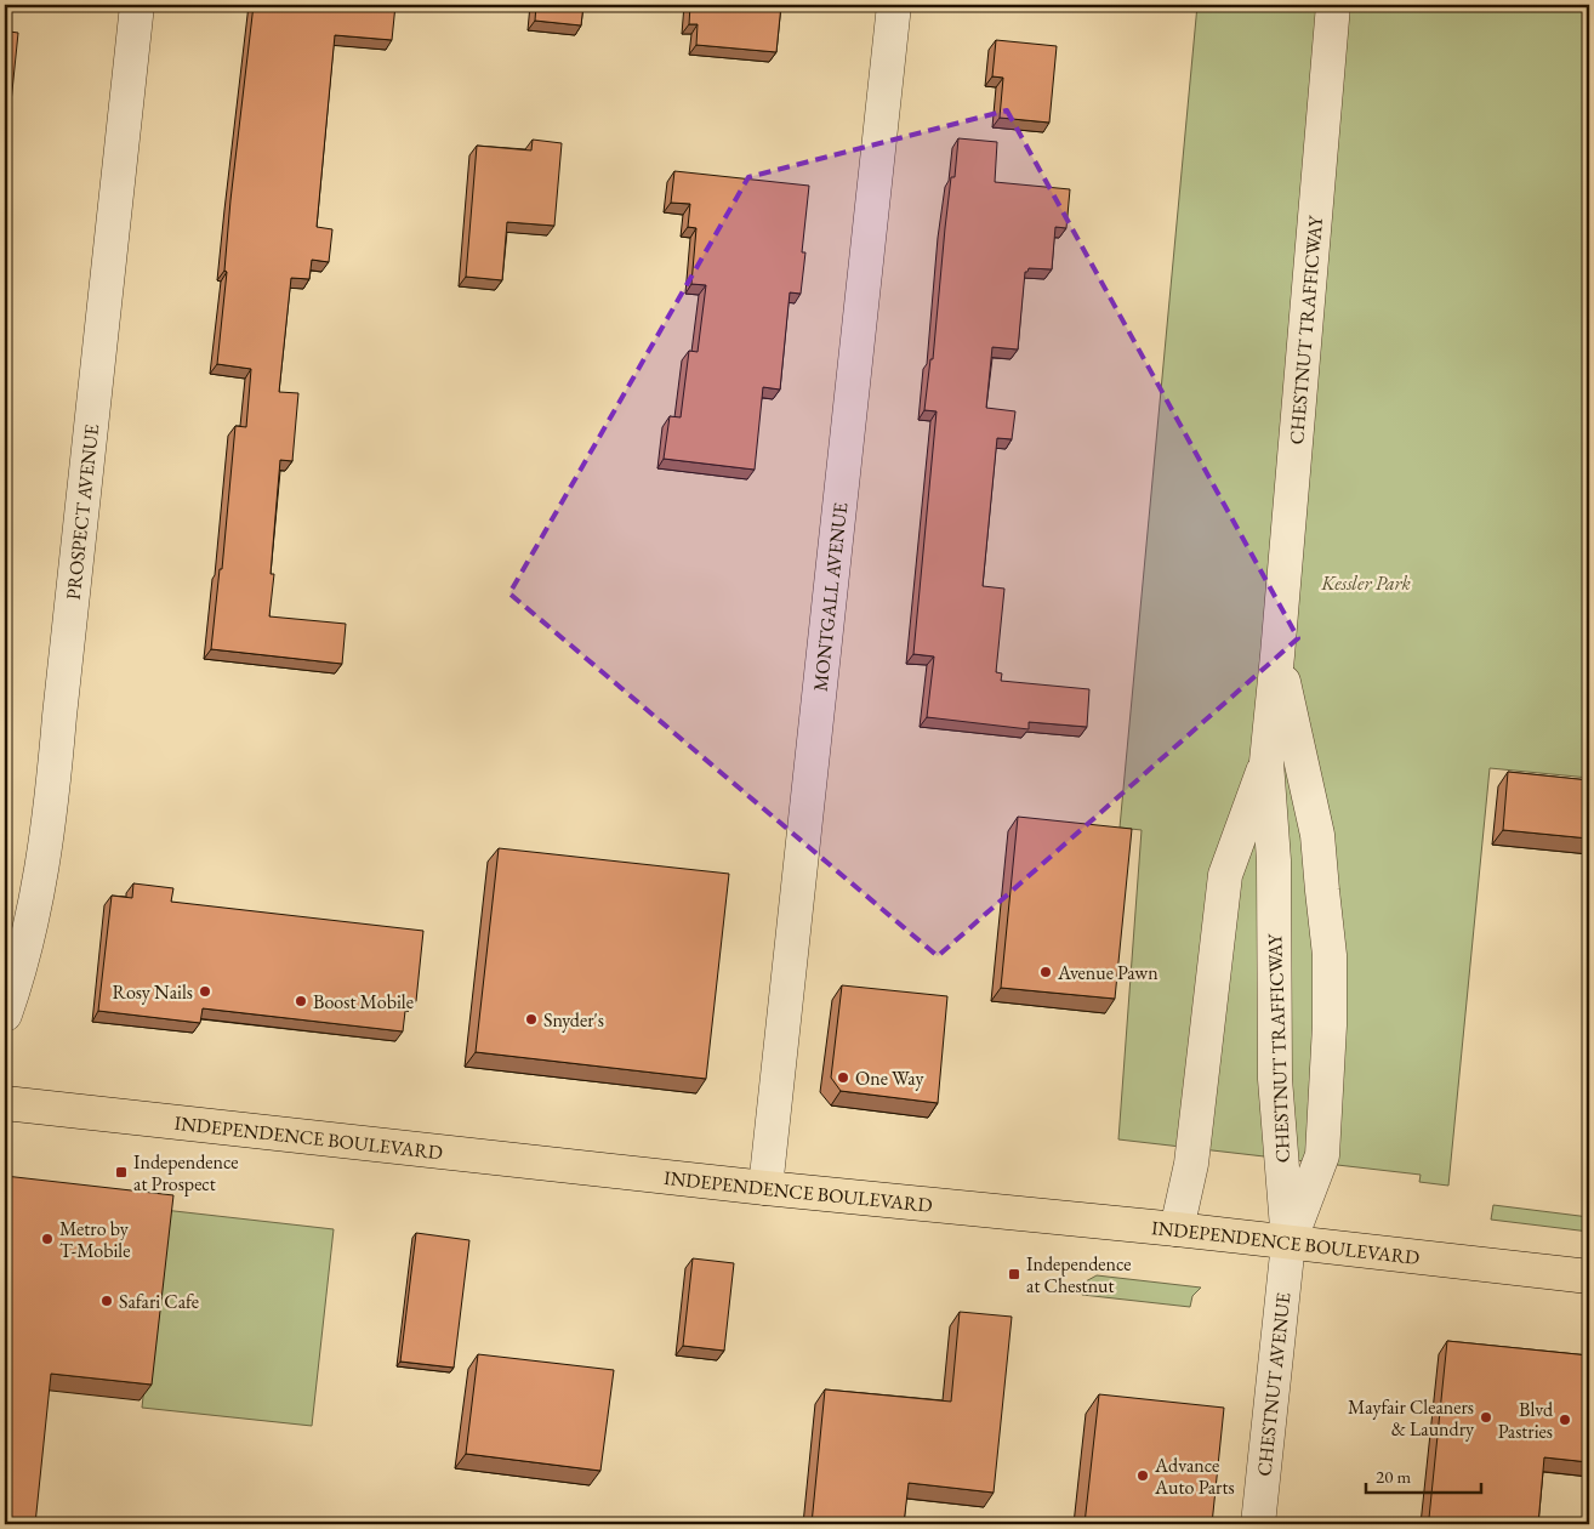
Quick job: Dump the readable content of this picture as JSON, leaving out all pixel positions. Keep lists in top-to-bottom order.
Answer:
{
  "streets": {
    "main road": ["INDEPENDENCE BOULEVARD"],
    "street": [
      "CHESTNUT TRAFFICWAY",
      "PROSPECT AVENUE",
      "MONTGALL AVENUE",
      "CHESTNUT AVENUE"
    ]
  },
  "crossings": [
    ["CHESTNUT TRAFFICWAY", "INDEPENDENCE BOULEVARD"],
    ["CHESTNUT TRAFFICWAY", "CHESTNUT AVENUE"],
    ["MONTGALL AVENUE", "INDEPENDENCE BOULEVARD"],
    ["INDEPENDENCE BOULEVARD", "CHESTNUT AVENUE"]
  ],
  "parks": ["Kessler Park"],
  "places": {
    "other": [
      "Avenue Pawn",
      "Rosy Nails",
      "Boost Mobile",
      "Snyder's",
      "One Way",
      "Metro by T-Mobile",
      "Safari Cafe",
      "Mayfair Cleaners & Laundry",
      "Blvd Pastries",
      "Advance Auto Parts"
    ],
    "transit": ["Independence at Prospect", "Independence at Chestnut"]
  },
  "scale_bar": "20 m"
}
